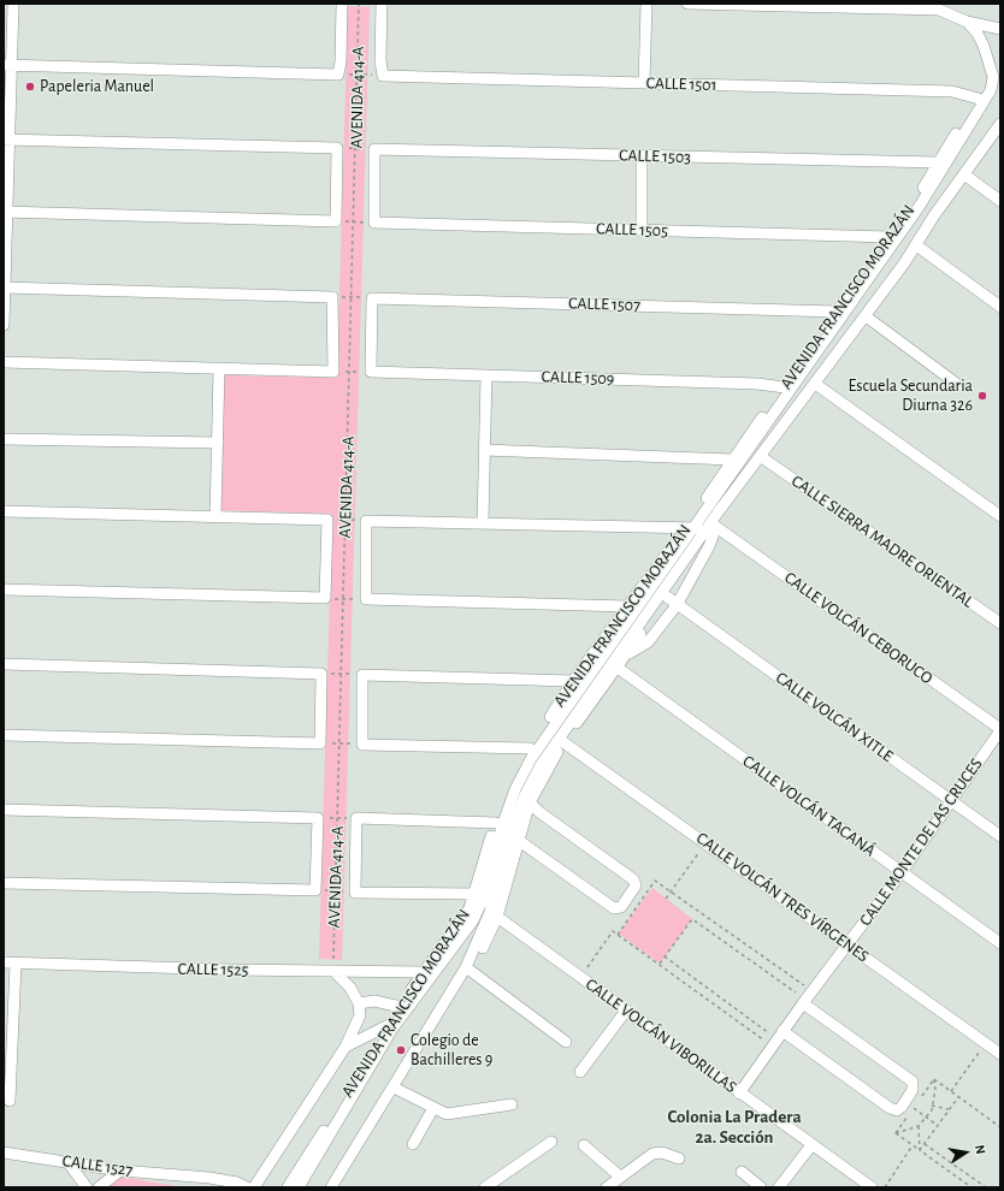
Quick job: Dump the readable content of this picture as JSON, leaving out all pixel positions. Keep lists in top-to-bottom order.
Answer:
{
  "streets": {
    "street": [
      "CALLE 1501",
      "AVENIDA 414-A",
      "CALLE 1503",
      "CALLE 1505",
      "AVENIDA FRANCISCO MORAZÁN",
      "CALLE 1507",
      "CALLE 1509",
      "CALLE SIERRA MADRE ORIENTAL",
      "CALLE VOLCÁN CEBORUCO",
      "CALLE VOLCÁN XITLE",
      "CALLE VOLCÁN TACANÁ",
      "CALLE MONTE DE LAS CRUCES",
      "CALLE VOLCÁN TRES VÍRGENES",
      "CALLE 1525",
      "CALLE VOLCÁN VIBORILLAS",
      "CALLE 1527"
    ]
  },
  "crossings": [
    ["CALLE 1501", "AVENIDA 414-A"],
    ["CALLE 1501", "AVENIDA FRANCISCO MORAZÁN"],
    ["AVENIDA 414-A", "CALLE 1503"],
    ["AVENIDA 414-A", "CALLE 1505"],
    ["AVENIDA 414-A", "CALLE 1525"],
    ["CALLE 1503", "AVENIDA FRANCISCO MORAZÁN"],
    ["CALLE 1505", "AVENIDA FRANCISCO MORAZÁN"],
    ["AVENIDA FRANCISCO MORAZÁN", "CALLE 1507"],
    ["AVENIDA FRANCISCO MORAZÁN", "CALLE 1509"],
    ["AVENIDA FRANCISCO MORAZÁN", "CALLE SIERRA MADRE ORIENTAL"],
    ["AVENIDA FRANCISCO MORAZÁN", "CALLE VOLCÁN CEBORUCO"],
    ["AVENIDA FRANCISCO MORAZÁN", "CALLE VOLCÁN XITLE"],
    ["AVENIDA FRANCISCO MORAZÁN", "CALLE VOLCÁN TACANÁ"],
    ["AVENIDA FRANCISCO MORAZÁN", "CALLE VOLCÁN TRES VÍRGENES"],
    ["AVENIDA FRANCISCO MORAZÁN", "CALLE 1525"],
    ["AVENIDA FRANCISCO MORAZÁN", "CALLE VOLCÁN VIBORILLAS"],
    ["CALLE VOLCÁN CEBORUCO", "CALLE MONTE DE LAS CRUCES"],
    ["CALLE VOLCÁN XITLE", "CALLE MONTE DE LAS CRUCES"],
    ["CALLE VOLCÁN TACANÁ", "CALLE MONTE DE LAS CRUCES"],
    ["CALLE MONTE DE LAS CRUCES", "CALLE VOLCÁN TRES VÍRGENES"],
    ["CALLE MONTE DE LAS CRUCES", "CALLE VOLCÁN VIBORILLAS"]
  ],
  "districts": ["Colonia La Pradera 2a. Sección"],
  "places": ["Papeleria Manuel", "Escuela Secundaria Diurna 326", "Colegio de Bachilleres 9"],
  "north": "right"
}
